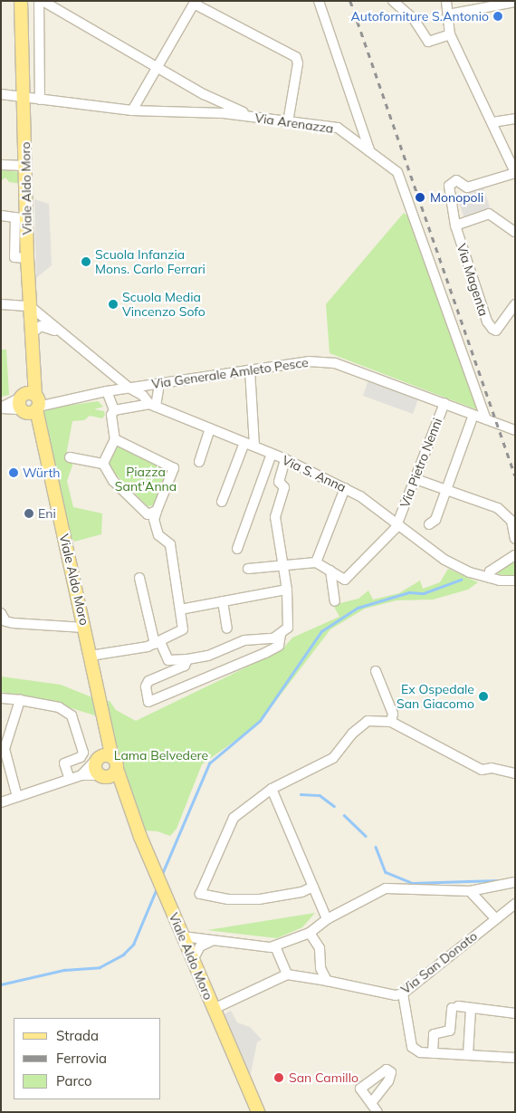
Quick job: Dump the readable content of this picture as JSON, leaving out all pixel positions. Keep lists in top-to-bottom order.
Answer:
{
  "streets": {
    "main road": ["Viale Aldo Moro"],
    "street": [
      "Via Arenazza",
      "Via Magenta",
      "Via Generale Amleto Pesce",
      "Via Pietro Nenni",
      "Via S. Anna",
      "Via San Donato"
    ]
  },
  "crossings": [
    ["Via Arenazza", "Viale Aldo Moro"],
    ["Via Arenazza", "Via Generale Amleto Pesce"],
    ["Viale Aldo Moro", "Via Generale Amleto Pesce"],
    ["Via Generale Amleto Pesce", "Via Pietro Nenni"],
    ["Via Generale Amleto Pesce", "Via S. Anna"],
    ["Via Pietro Nenni", "Via S. Anna"]
  ],
  "parks": ["Piazza Sant'Anna", "Lama Belvedere"],
  "places": [
    "Autoforniture S.Antonio",
    "Monopoli",
    "Scuola Infanzia Mons. Carlo Ferrari",
    "Scuola Media Vincenzo Sofo",
    "Würth",
    "Eni",
    "Ex Ospedale San Giacomo",
    "San Camillo"
  ],
  "legend": ["Strada", "Ferrovia", "Parco"]
}
